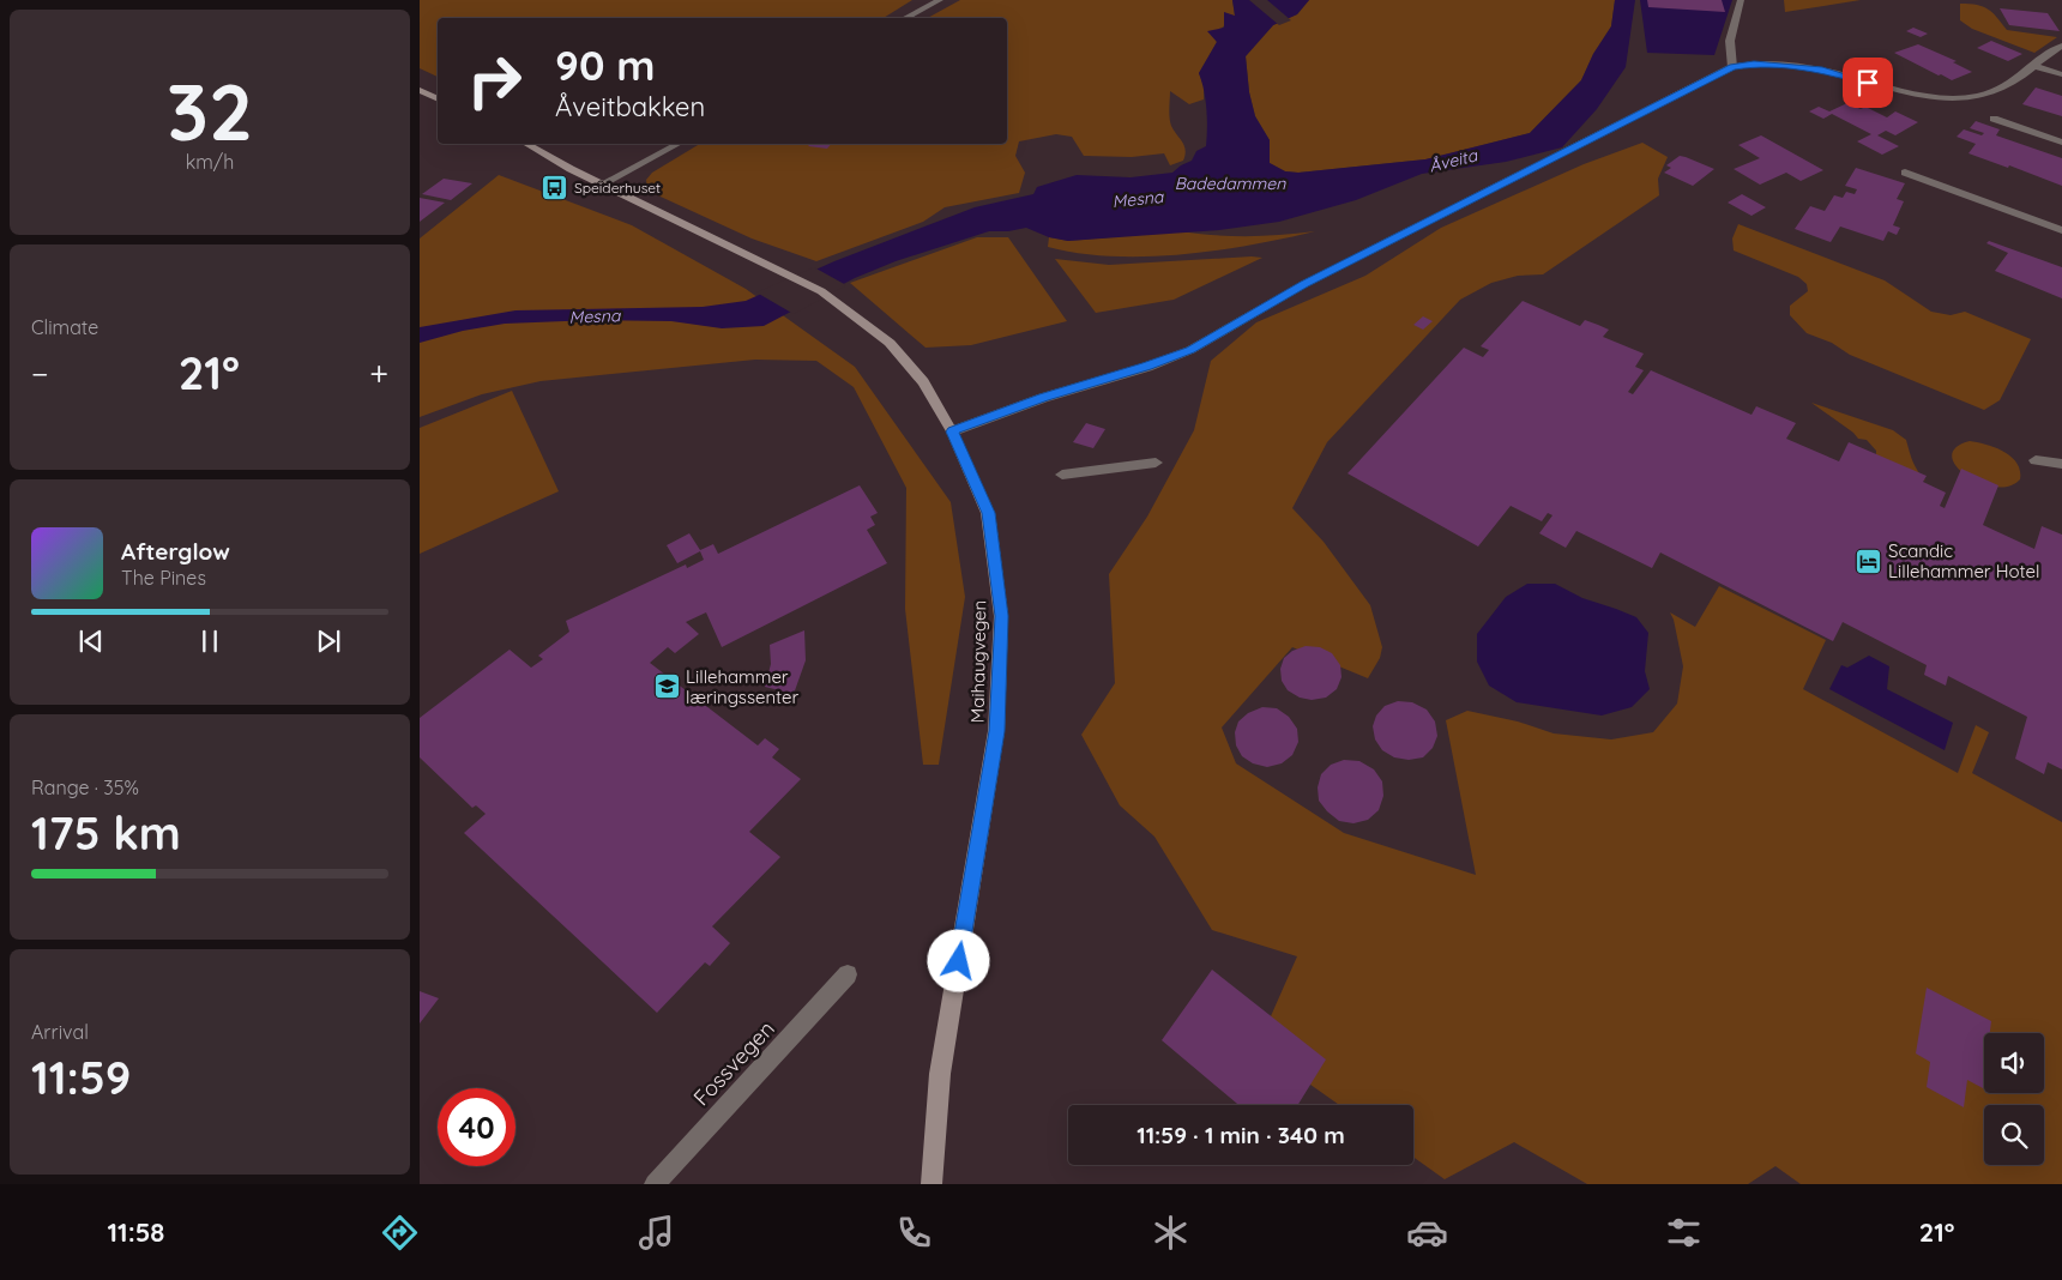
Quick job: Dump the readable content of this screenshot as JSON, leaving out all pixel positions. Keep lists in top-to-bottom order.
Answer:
{
  "streets": {
    "street": ["Maihaugvegen", "Fossvegen"]
  },
  "water": ["Åveita", "Badedammen", "Mesna"],
  "places": {
    "bus stop": ["Speiderhuset"],
    "hotel": ["Scandic Lillehammer Hotel"],
    "school or university": ["Lillehammer læringssenter"]
  },
  "page": {
    "tile": [
      ["32", "km/h"],
      "Climate",
      ["Range · 35%", "175 km"],
      ["Arrival", "11:59"]
    ],
    "turn": ["90 m", "Åveitbakken"],
    "heat": ["−", "21°", "+"],
    "song": ["Afterglow", "The Pines"],
    "limit": "40",
    "trip": "11:59 · 1 min · 340 m",
    "tabs": ["11:58", "21°"]
  }
}
